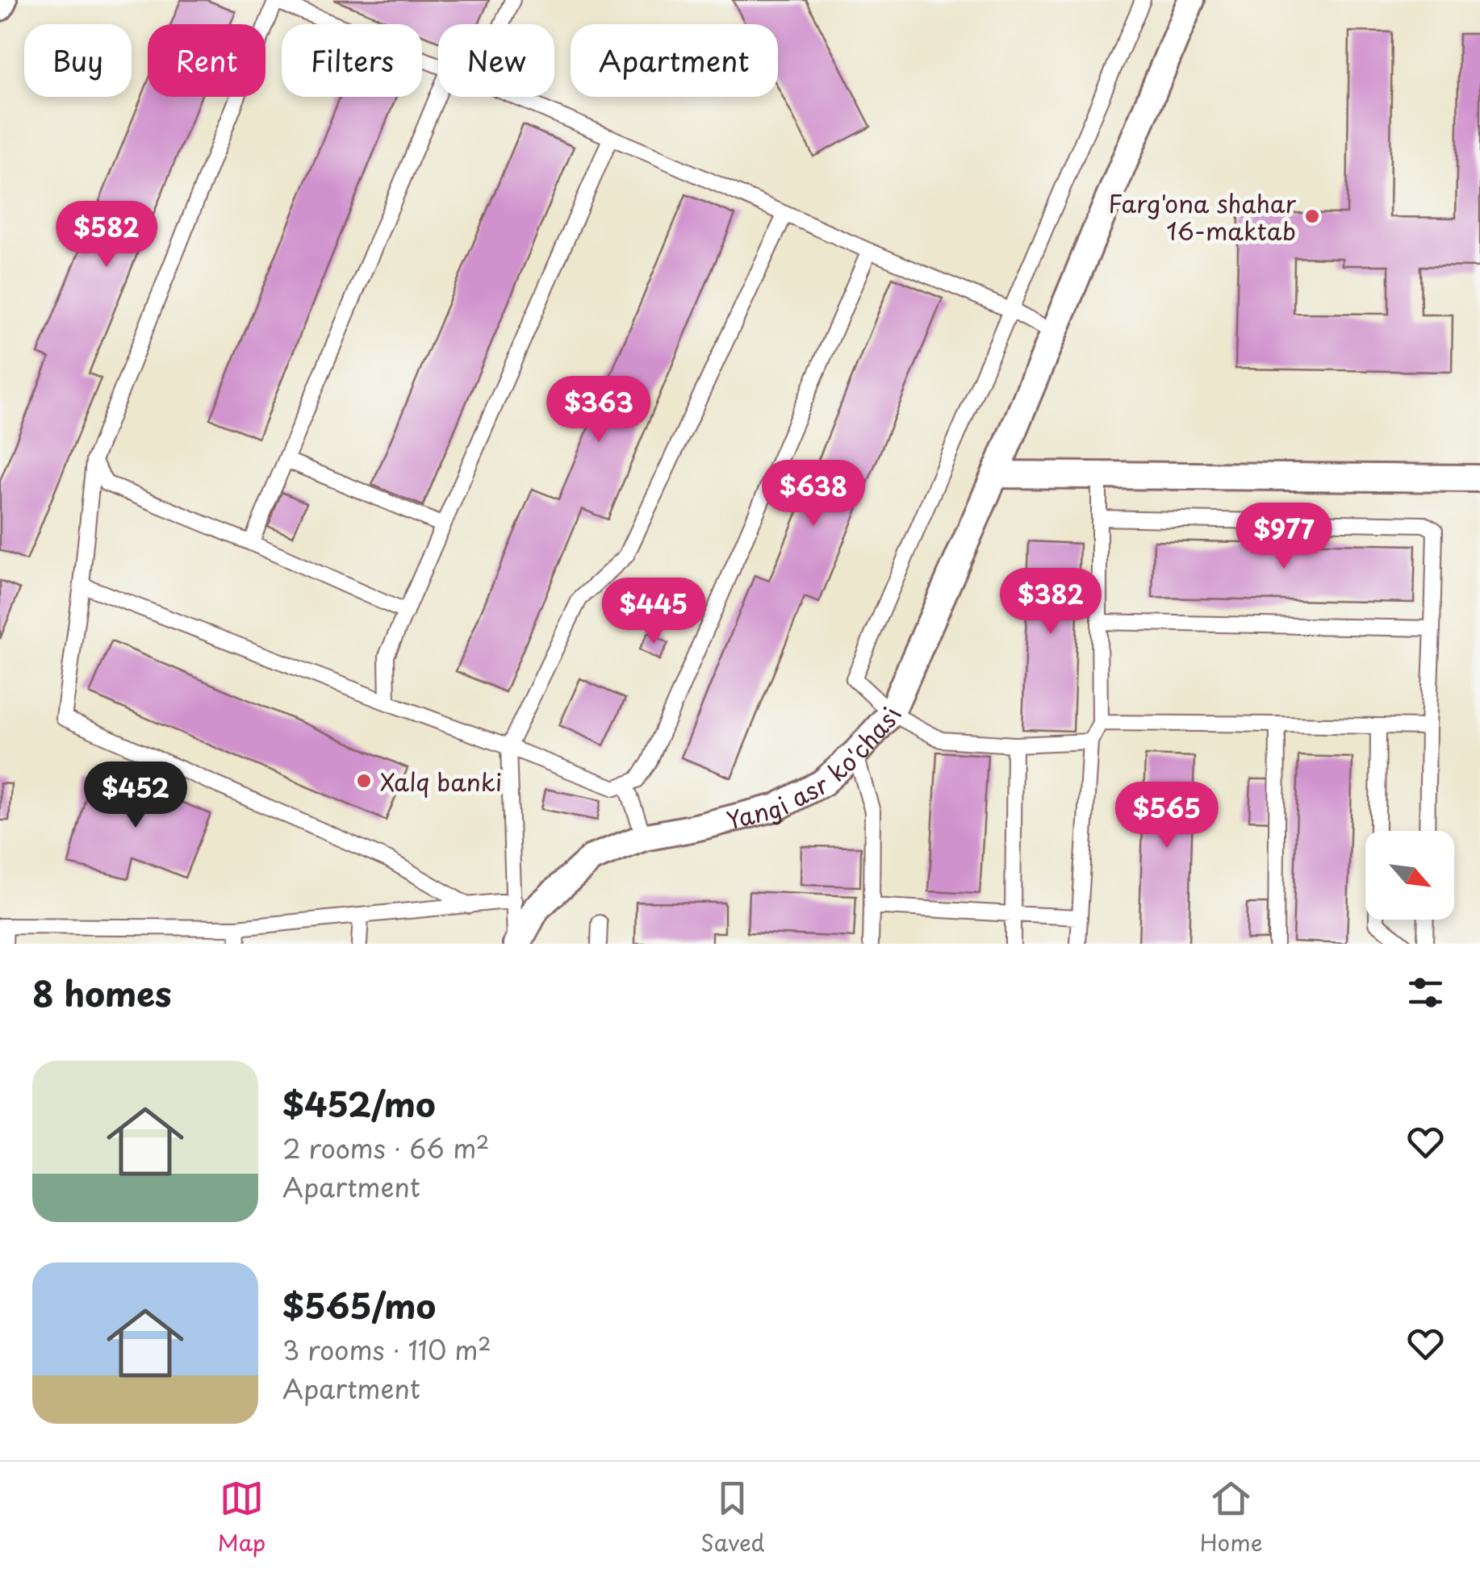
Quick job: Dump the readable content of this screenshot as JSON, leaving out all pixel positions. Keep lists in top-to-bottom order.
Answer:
{
  "streets": {
    "street": ["Yangi asr ko'chasi"]
  },
  "places": ["Farg'ona shahar 16-maktab", "Xalq banki"],
  "north": "bottom right",
  "page": {
    "chip": [
      "Buy",
      "Rent",
      "Filters",
      "New",
      "Apartment"
    ],
    "price": [
      "$582",
      "$363",
      "$638",
      "$977",
      "$382",
      "$445",
      "$452",
      "$565"
    ],
    "heading": "8 homes",
    "list": [
      {
        "name": "$452/mo",
        "note": "2 rooms · 66 m² · Apartment"
      },
      {
        "name": "$565/mo",
        "note": "3 rooms · 110 m² · Apartment"
      }
    ],
    "tabs": ["Map", "Saved", "Home"]
  }
}
